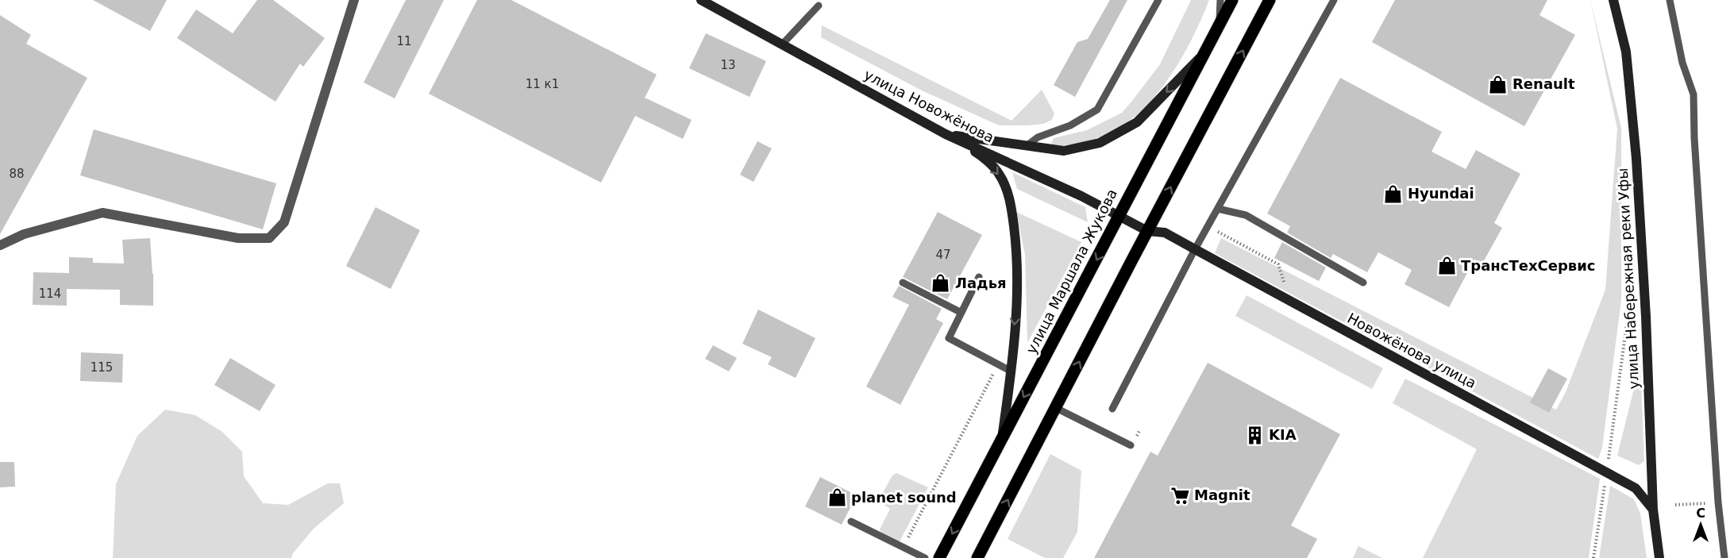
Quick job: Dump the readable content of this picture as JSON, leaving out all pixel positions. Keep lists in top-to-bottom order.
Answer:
{
  "streets": {
    "main road": ["улица Маршала Жукова"],
    "street": ["улица Новожёнова", "улица Набережная реки Уфы", "Новожёнова улица"]
  },
  "crossings": [
    ["улица Новожёнова", "улица Маршала Жукова"],
    ["улица Новожёнова", "Новожёнова улица"],
    ["улица Набережная реки Уфы", "Новожёнова улица"]
  ],
  "places": {
    "shop": [
      "Renault",
      "Hyundai",
      "ТрансТехСервис",
      "Ладья",
      "planet sound"
    ],
    "building": ["KIA"],
    "supermarket": ["Magnit"]
  },
  "house_numbers": [
    "11",
    "13",
    "11 к1",
    "88",
    "47",
    "114",
    "115"
  ],
  "north": "top"
}
